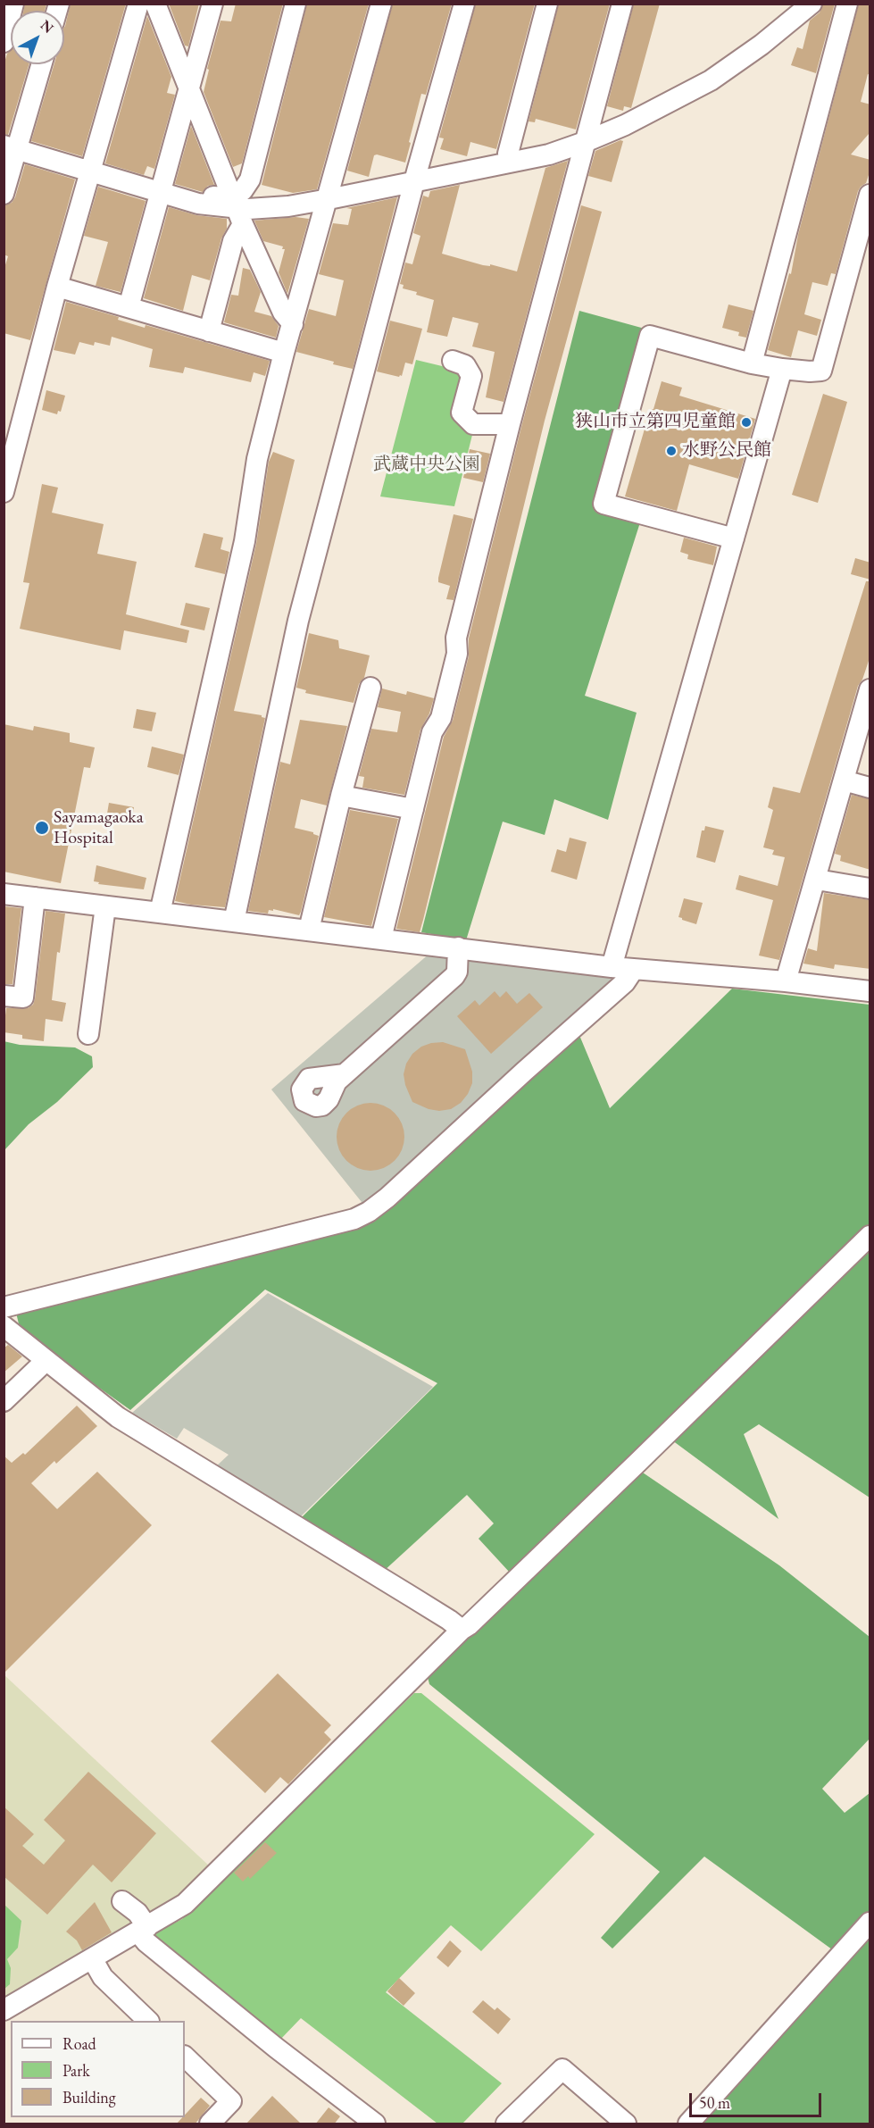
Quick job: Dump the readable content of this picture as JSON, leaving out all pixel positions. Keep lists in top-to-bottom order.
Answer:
{
  "parks": ["武蔵中央公園"],
  "places": ["狭山市立第四児童館", "水野公民館", "Sayamagaoka Hospital"],
  "legend": ["Road", "Park", "Building"],
  "scale_bar": "50 m",
  "north": "top right"
}
